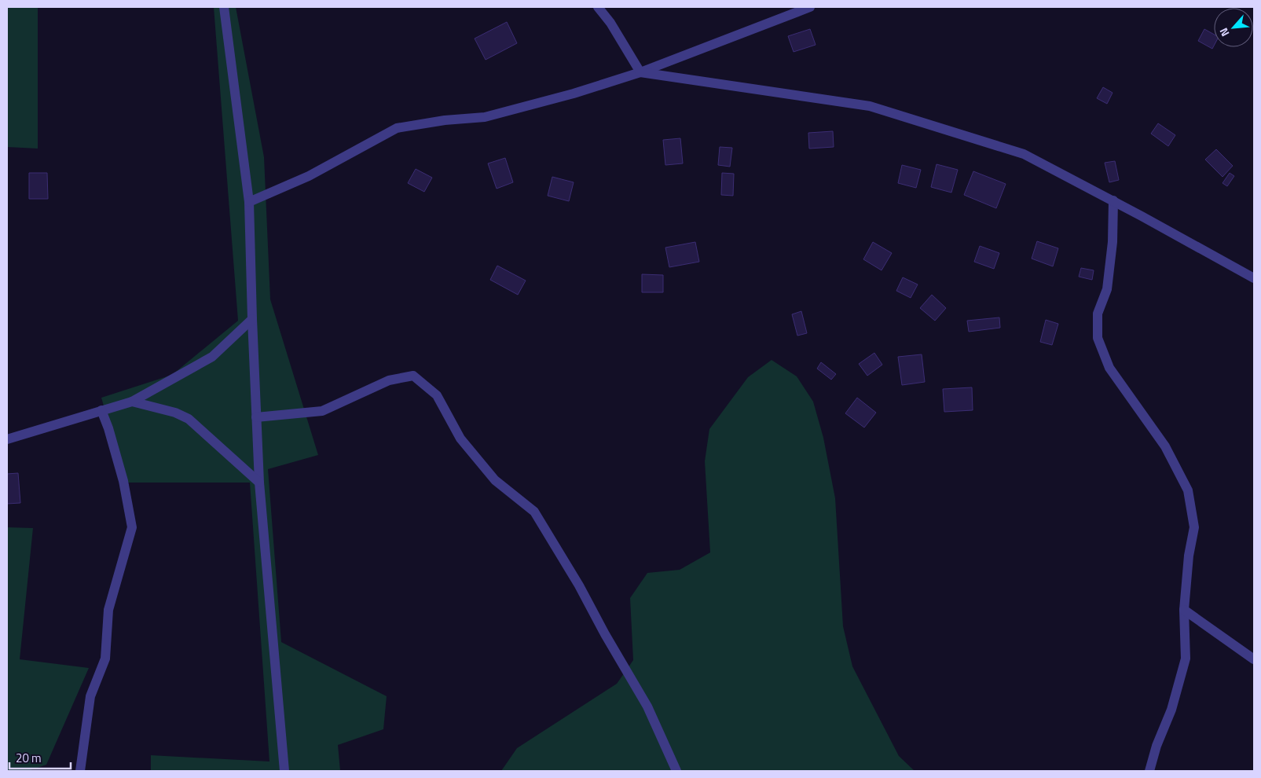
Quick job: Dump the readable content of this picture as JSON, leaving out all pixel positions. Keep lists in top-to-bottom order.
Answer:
{
  "scale_bar": "20 m",
  "north": "bottom left"
}
